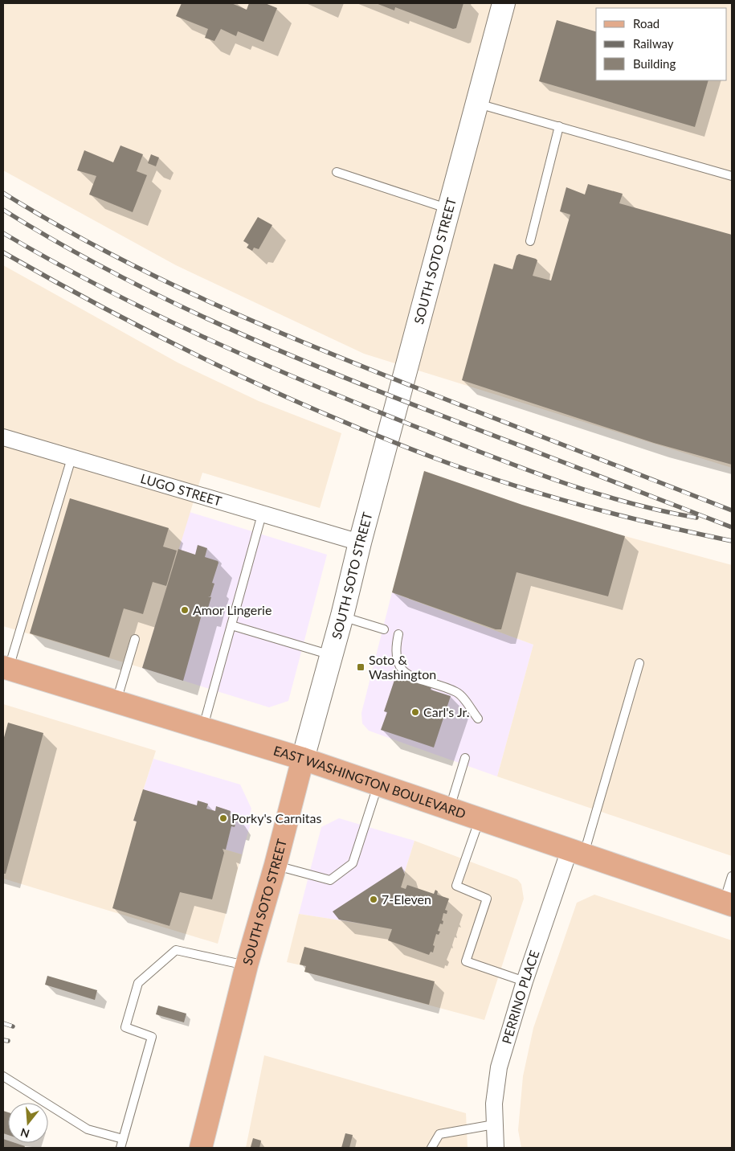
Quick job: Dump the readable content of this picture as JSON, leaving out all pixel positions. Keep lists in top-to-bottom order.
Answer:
{
  "streets": {
    "main road": ["SOUTH SOTO STREET", "EAST WASHINGTON BOULEVARD"],
    "street": ["LUGO STREET", "PERRINO PLACE"]
  },
  "crossings": [
    ["SOUTH SOTO STREET", "LUGO STREET"],
    ["SOUTH SOTO STREET", "EAST WASHINGTON BOULEVARD"],
    ["EAST WASHINGTON BOULEVARD", "PERRINO PLACE"]
  ],
  "places": {
    "other": [
      "Amor Lingerie",
      "Carl's Jr.",
      "Porky's Carnitas",
      "7-Eleven"
    ],
    "transit": ["Soto & Washington"]
  },
  "legend": ["Road", "Railway", "Building"],
  "north": "bottom"
}
